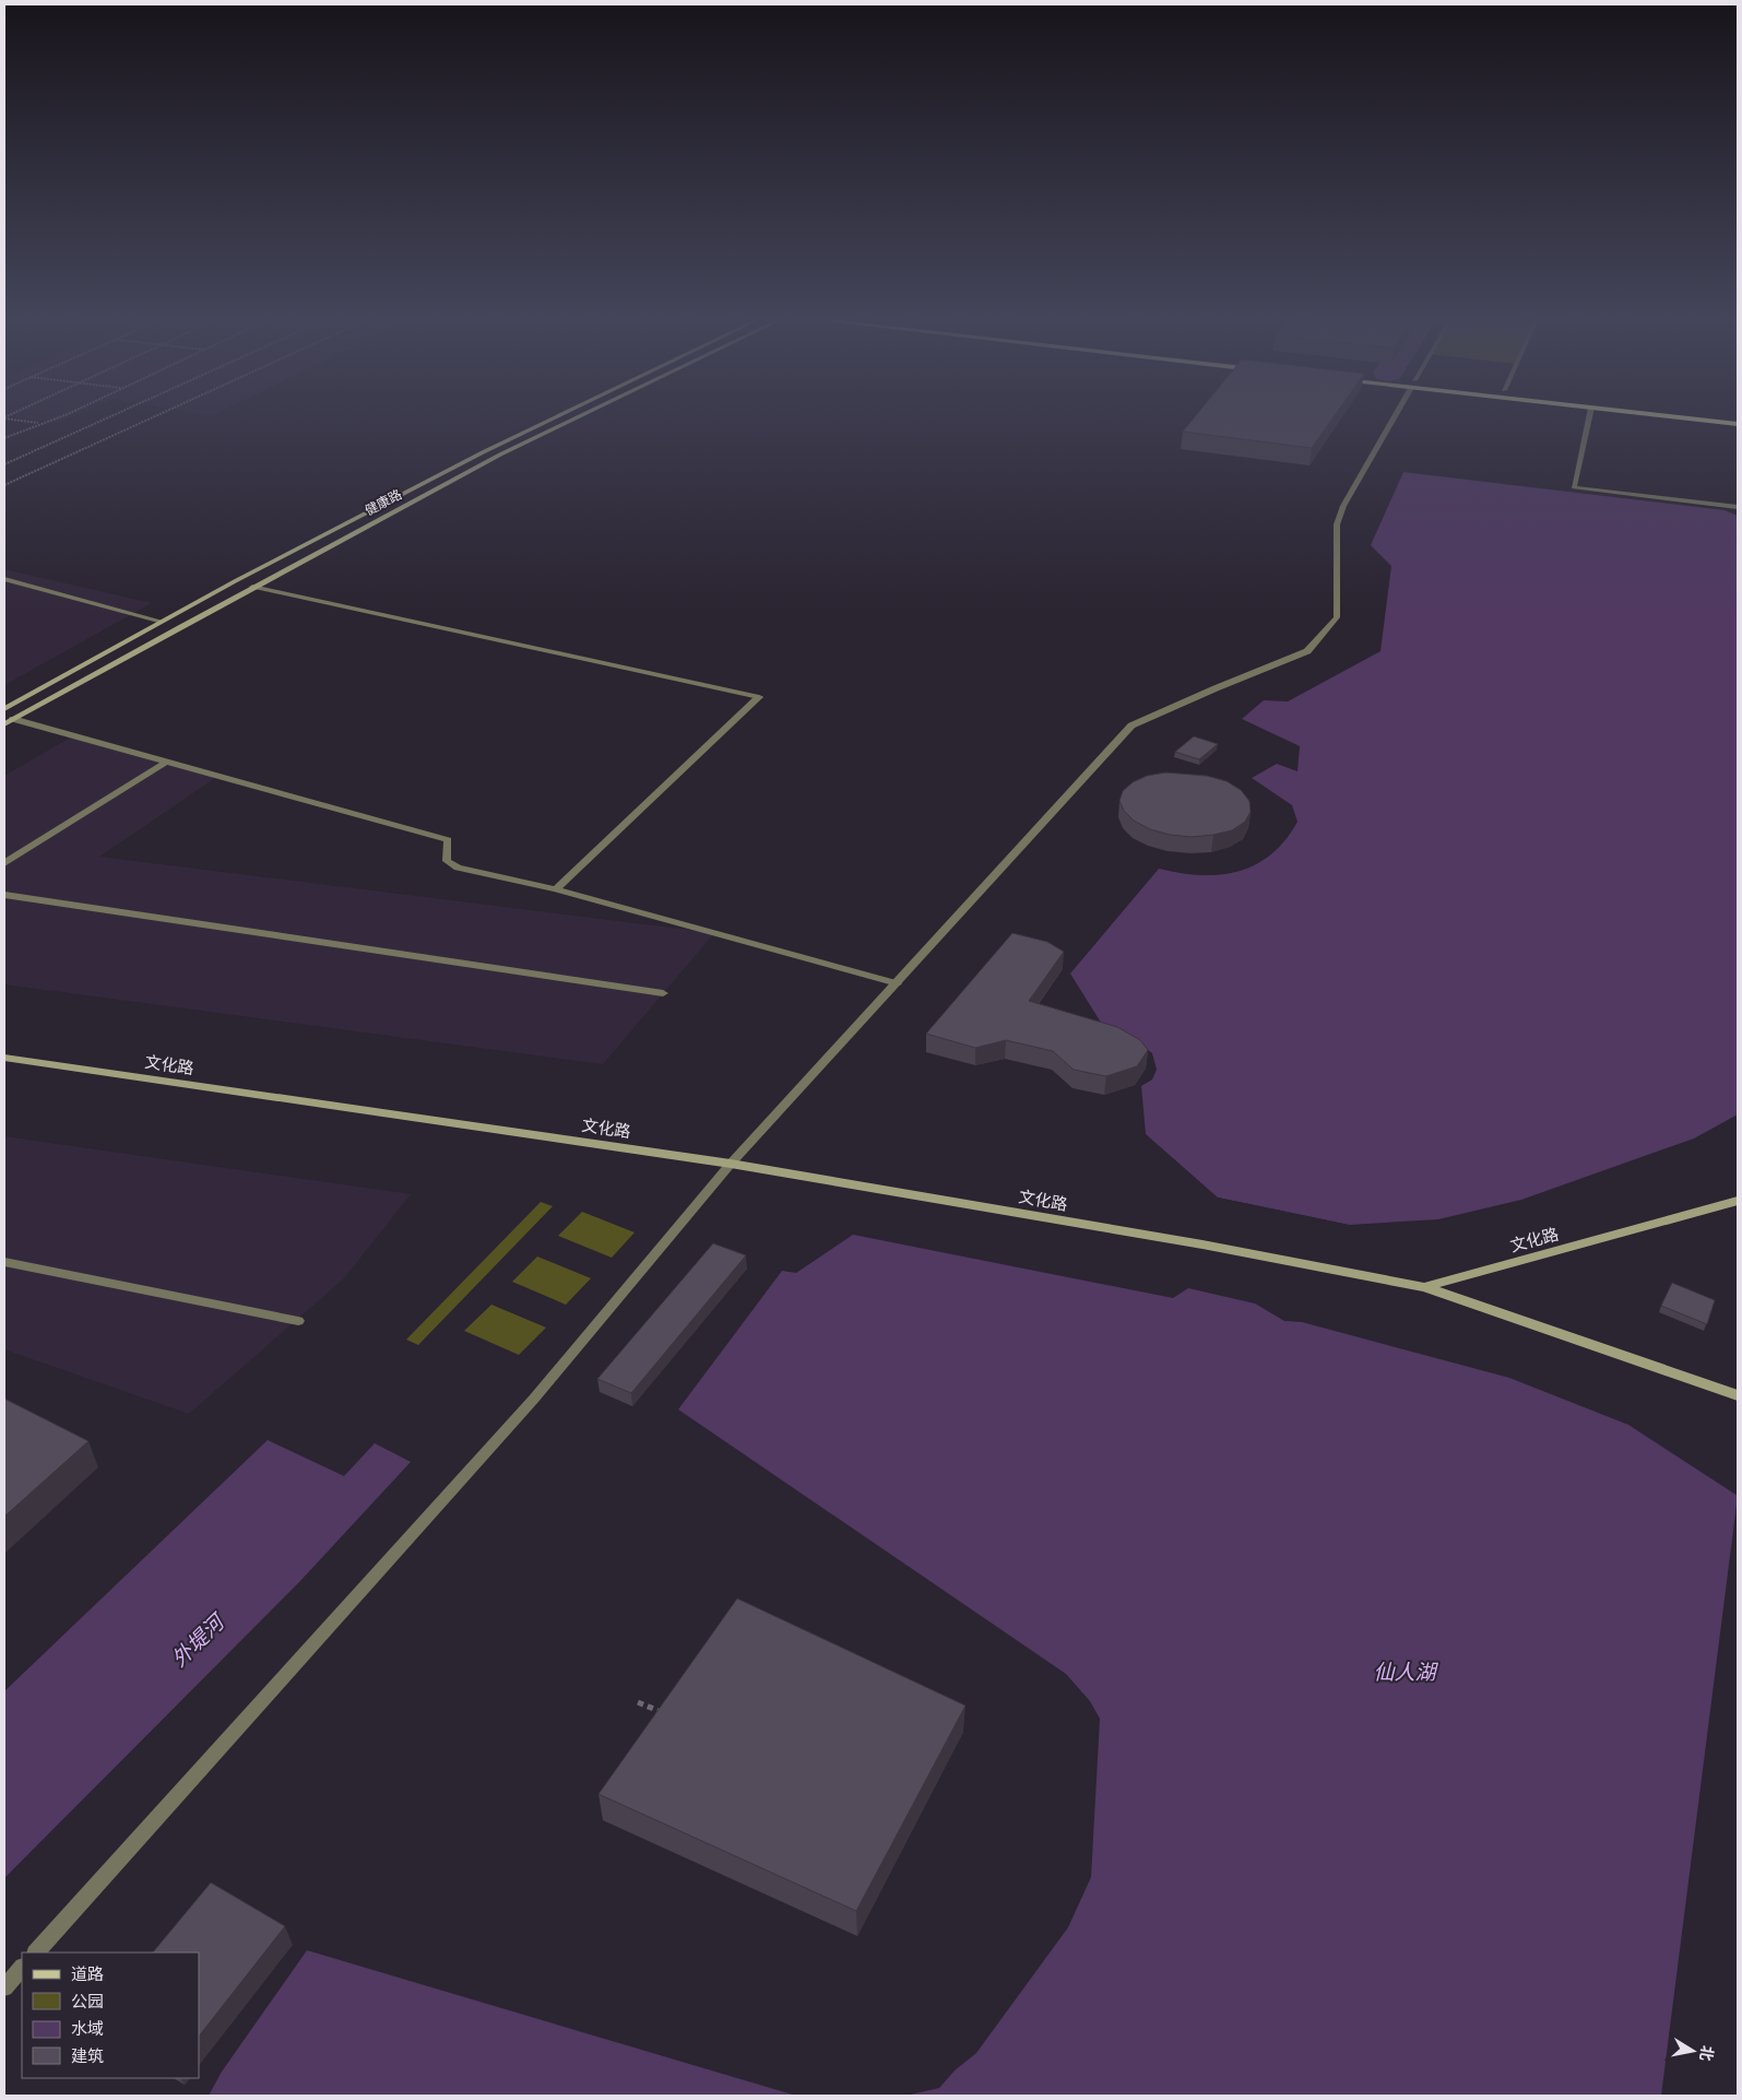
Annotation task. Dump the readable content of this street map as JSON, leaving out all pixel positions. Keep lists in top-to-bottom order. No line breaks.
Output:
{"streets":{"main road":["健康路","文化路"]},"water":["外堤河","仙人湖"],"legend":["道路","公园","水域","建筑"],"north":"right"}
